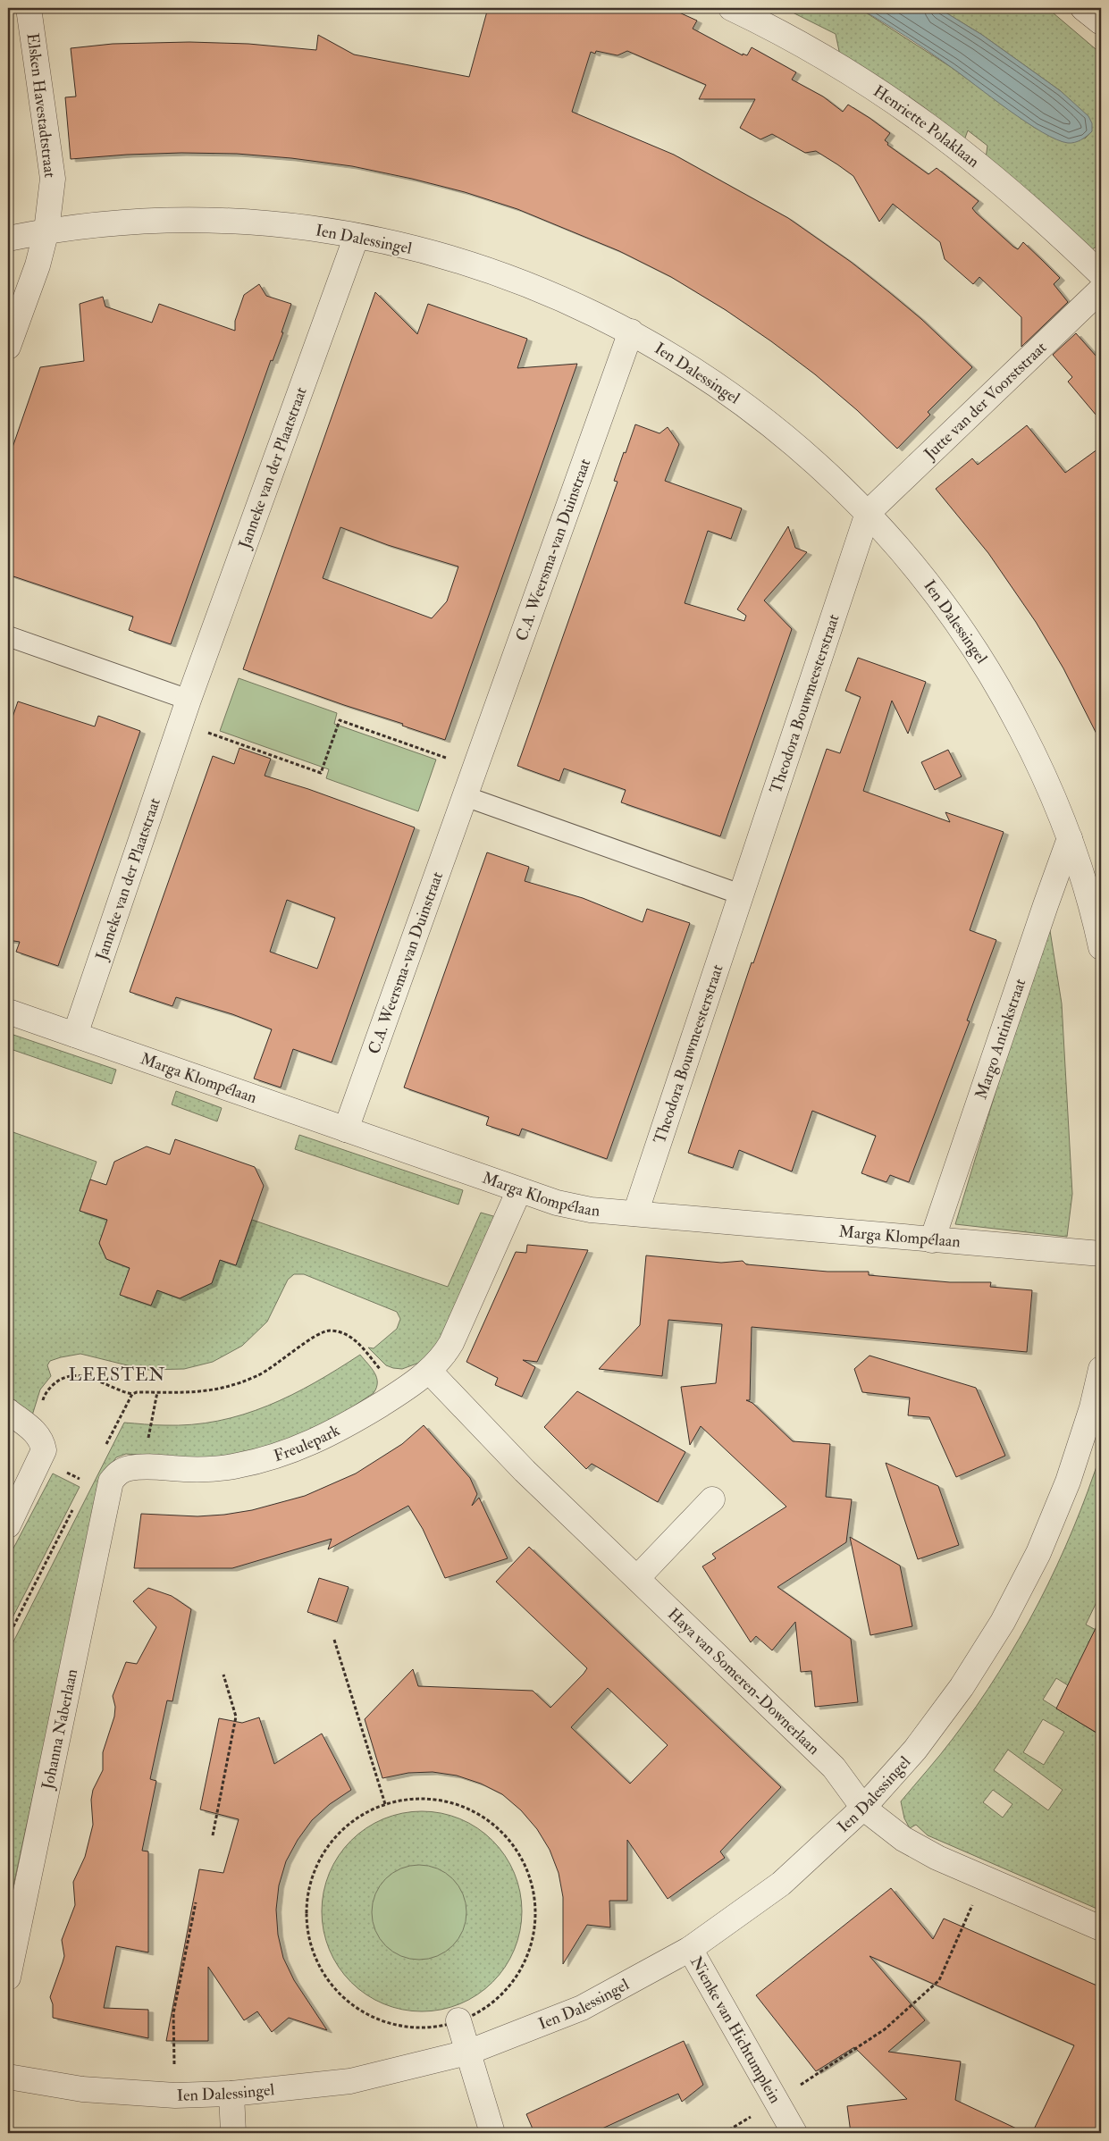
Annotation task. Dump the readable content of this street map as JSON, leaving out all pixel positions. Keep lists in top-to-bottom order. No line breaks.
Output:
{"streets":{"street":["Elsken Havestadtstraat","Henriette Polaklaan","Ien Dalessingel","Jutte van der Voorststraat","Janneke van der Plaatstraat","C.A. Weersma-van Duinstraat","Theodora Bouwmeesterstraat","Margo Antinkstraat","Marga Klompélaan","Freulepark","Haya van Someren-Downerlaan","Johanna Naberlaan","Nienke van Hichtumplein"]},"crossings":[["Elsken Havestadtstraat","Ien Dalessingel"],["Ien Dalessingel","Jutte van der Voorststraat"],["Ien Dalessingel","Janneke van der Plaatstraat"],["Ien Dalessingel","C.A. Weersma-van Duinstraat"],["Ien Dalessingel","Theodora Bouwmeesterstraat"],["Ien Dalessingel","Margo Antinkstraat"],["Ien Dalessingel","Haya van Someren-Downerlaan"],["Ien Dalessingel","Nienke van Hichtumplein"],["Jutte van der Voorststraat","Theodora Bouwmeesterstraat"],["Janneke van der Plaatstraat","Marga Klompélaan"],["C.A. Weersma-van Duinstraat","Marga Klompélaan"],["Theodora Bouwmeesterstraat","Marga Klompélaan"],["Margo Antinkstraat","Marga Klompélaan"],["Marga Klompélaan","Freulepark"],["Freulepark","Haya van Someren-Downerlaan"],["Freulepark","Johanna Naberlaan"]],"districts":["LEESTEN"]}
